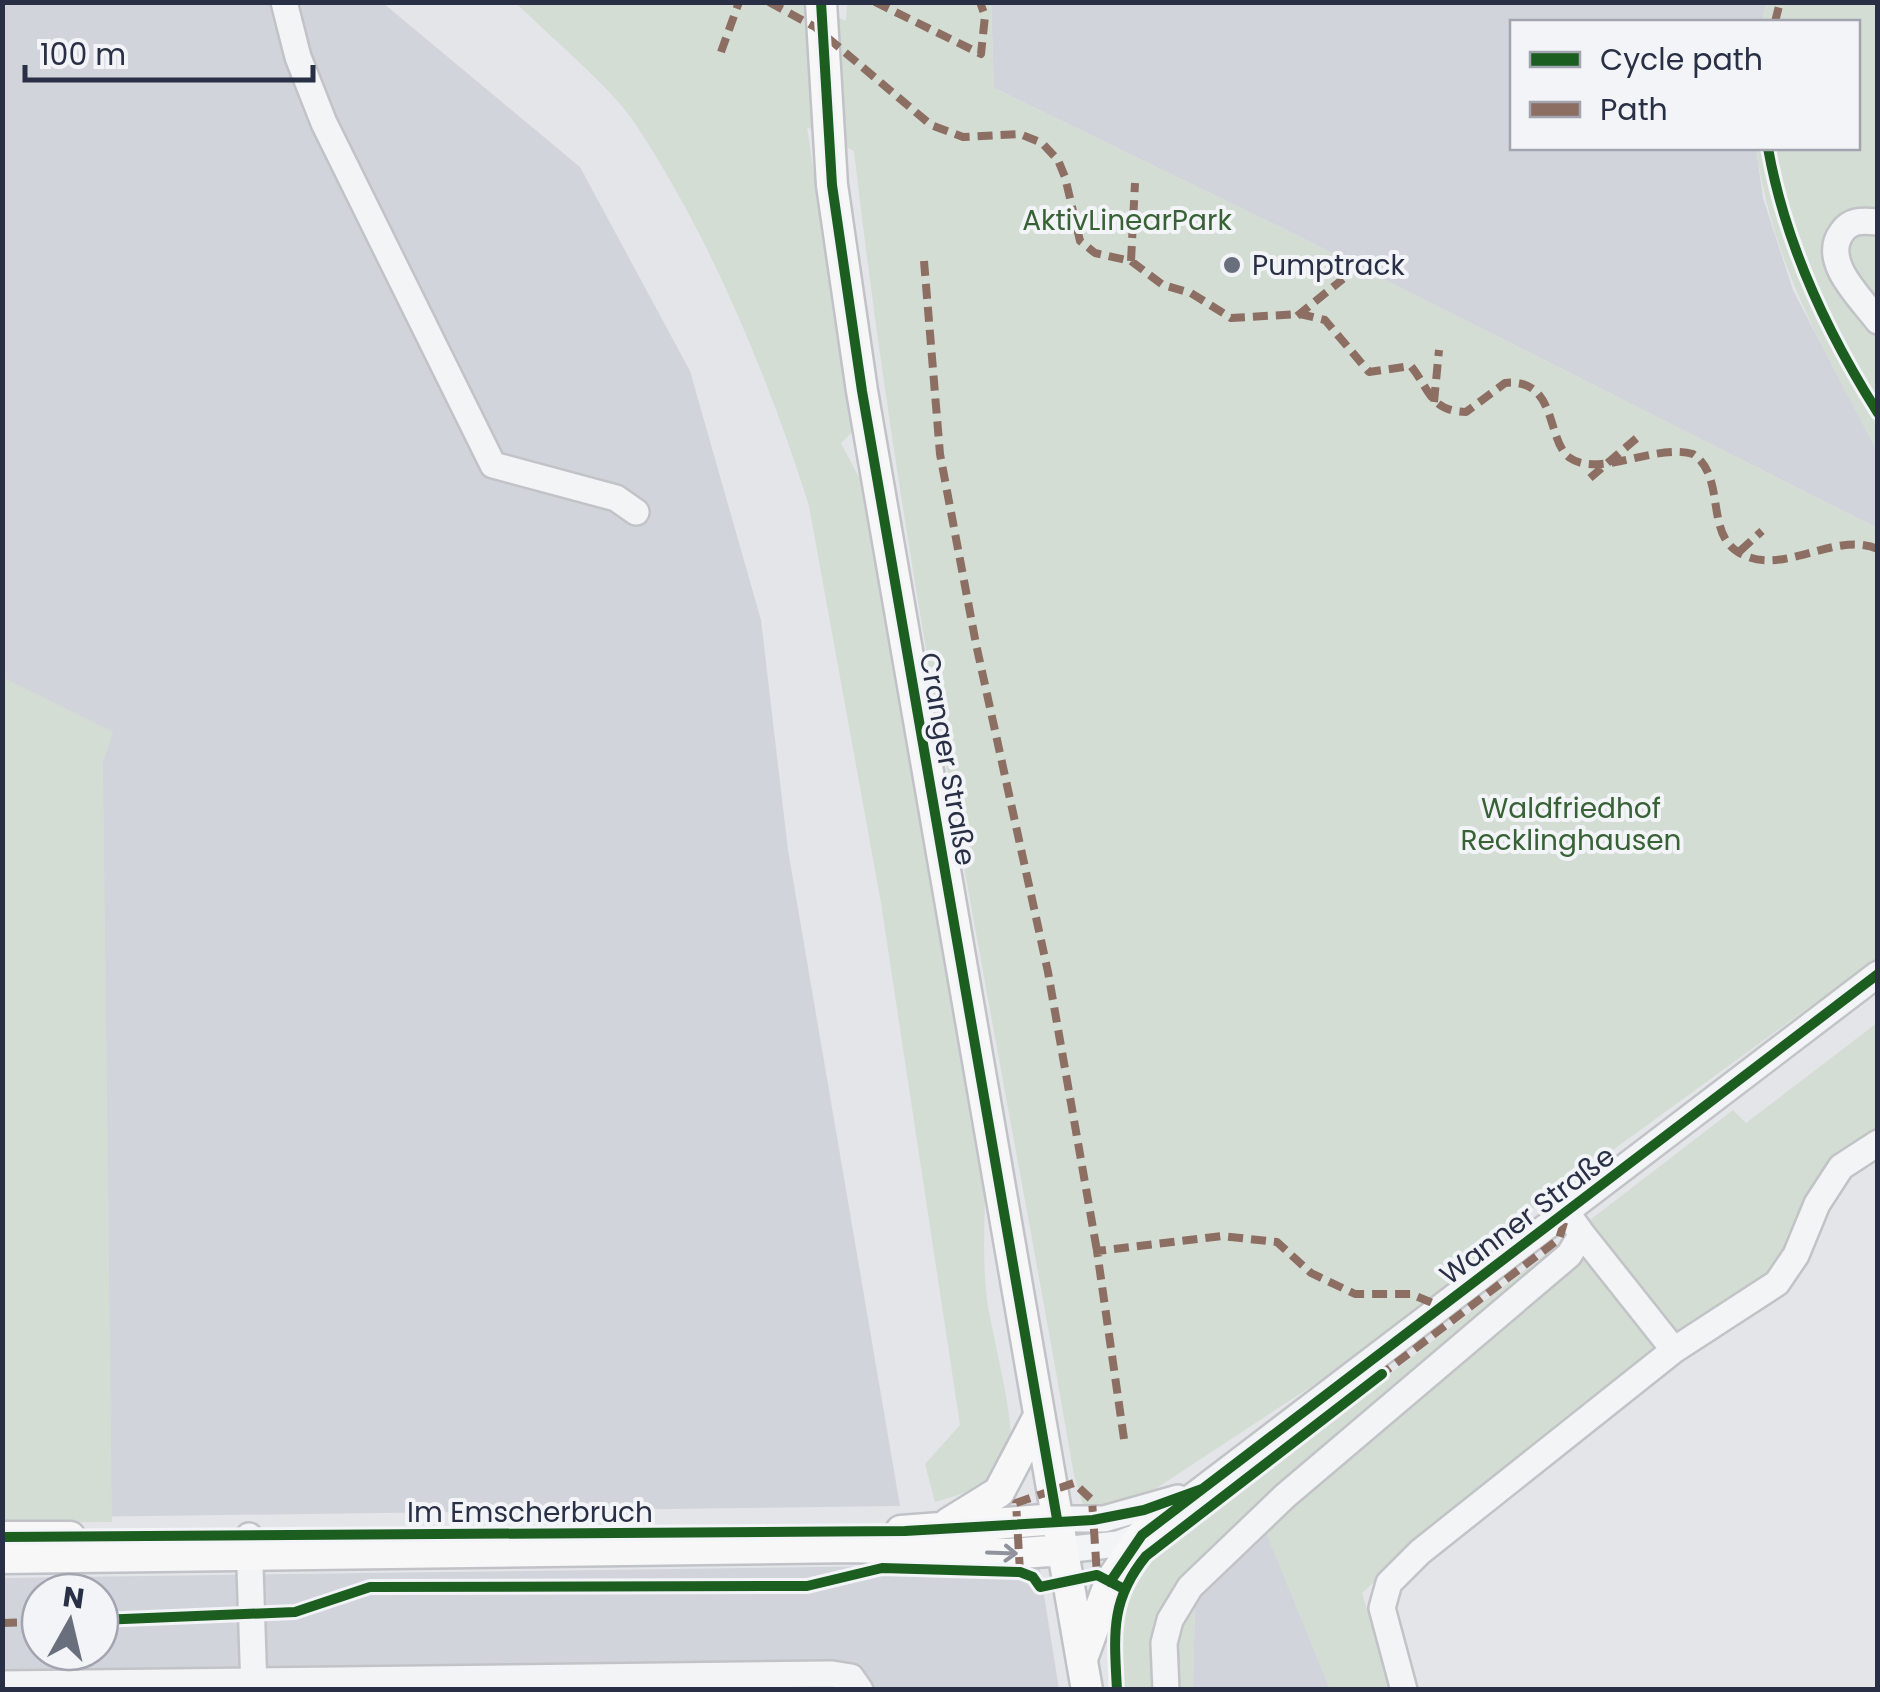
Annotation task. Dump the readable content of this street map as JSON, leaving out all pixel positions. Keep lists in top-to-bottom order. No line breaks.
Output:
{"streets":{"main road":["Cranger Straße","Im Emscherbruch"],"street":["Wanner Straße"]},"crossings":[["Cranger Straße","Wanner Straße"],["Cranger Straße","Im Emscherbruch"],["Wanner Straße","Im Emscherbruch"]],"parks":["AktivLinearPark","Waldfriedhof Recklinghausen"],"places":["Pumptrack"],"legend":["Cycle path","Path"],"scale_bar":"100 m","north":"top"}
